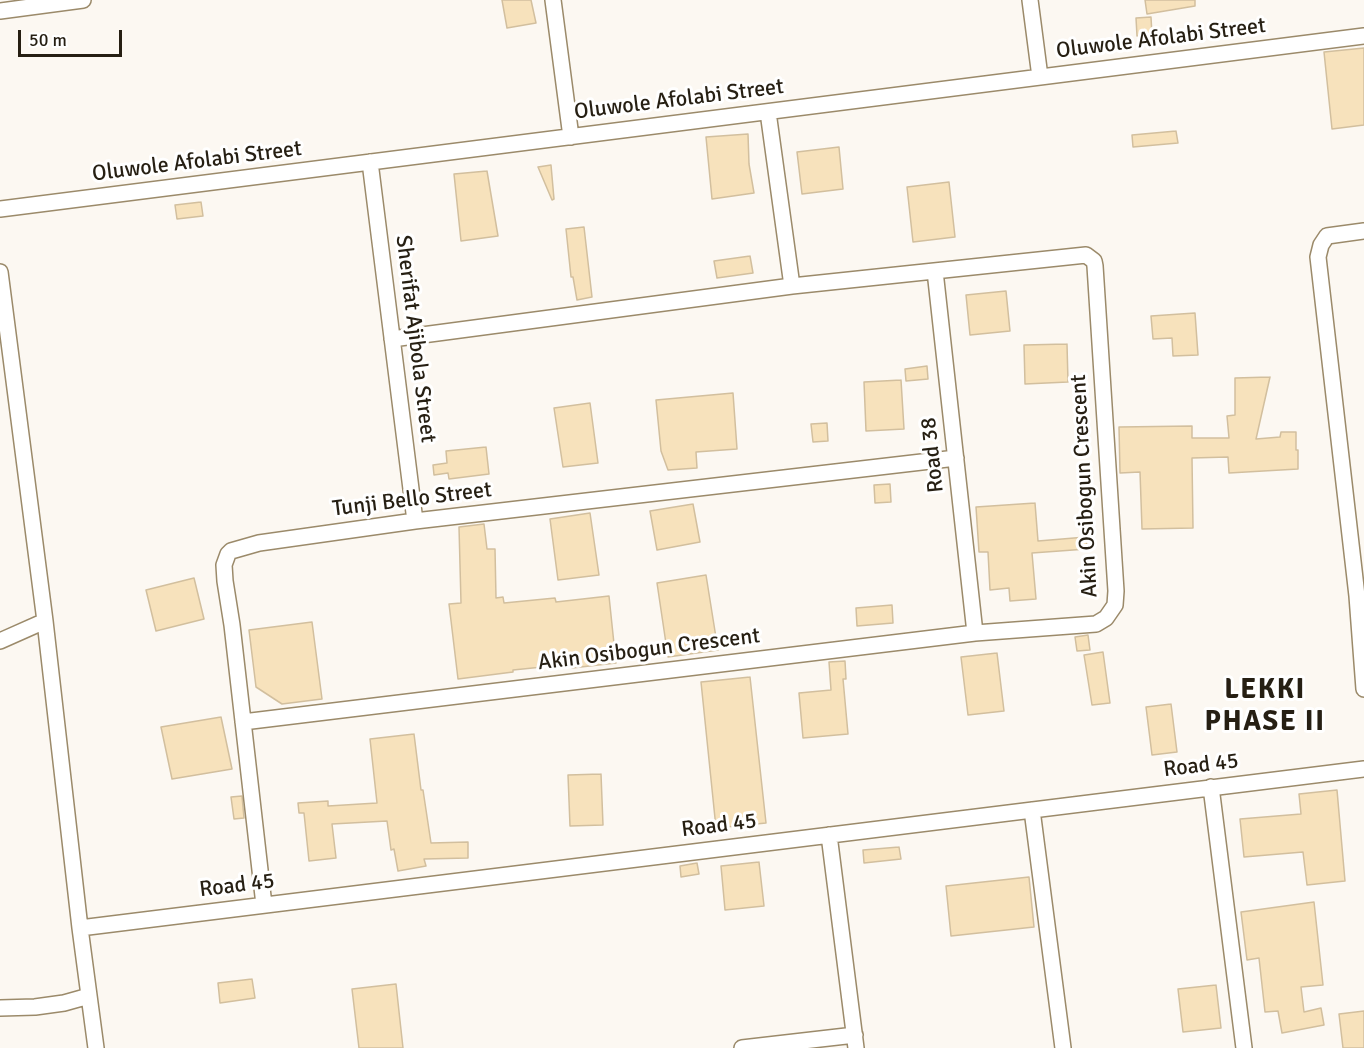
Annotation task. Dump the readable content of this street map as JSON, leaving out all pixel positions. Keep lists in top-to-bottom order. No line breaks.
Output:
{"streets":{"street":["Oluwole Afolabi Street","Sherifat Ajibola Street","Road 38","Akin Osibogun Crescent","Tunji Bello Street","Road 45"]},"crossings":[["Oluwole Afolabi Street","Sherifat Ajibola Street"],["Sherifat Ajibola Street","Akin Osibogun Crescent"],["Sherifat Ajibola Street","Tunji Bello Street"],["Road 38","Akin Osibogun Crescent"],["Road 38","Tunji Bello Street"],["Akin Osibogun Crescent","Tunji Bello Street"],["Tunji Bello Street","Road 45"]],"districts":["LEKKI PHASE II"],"scale_bar":"50 m"}
